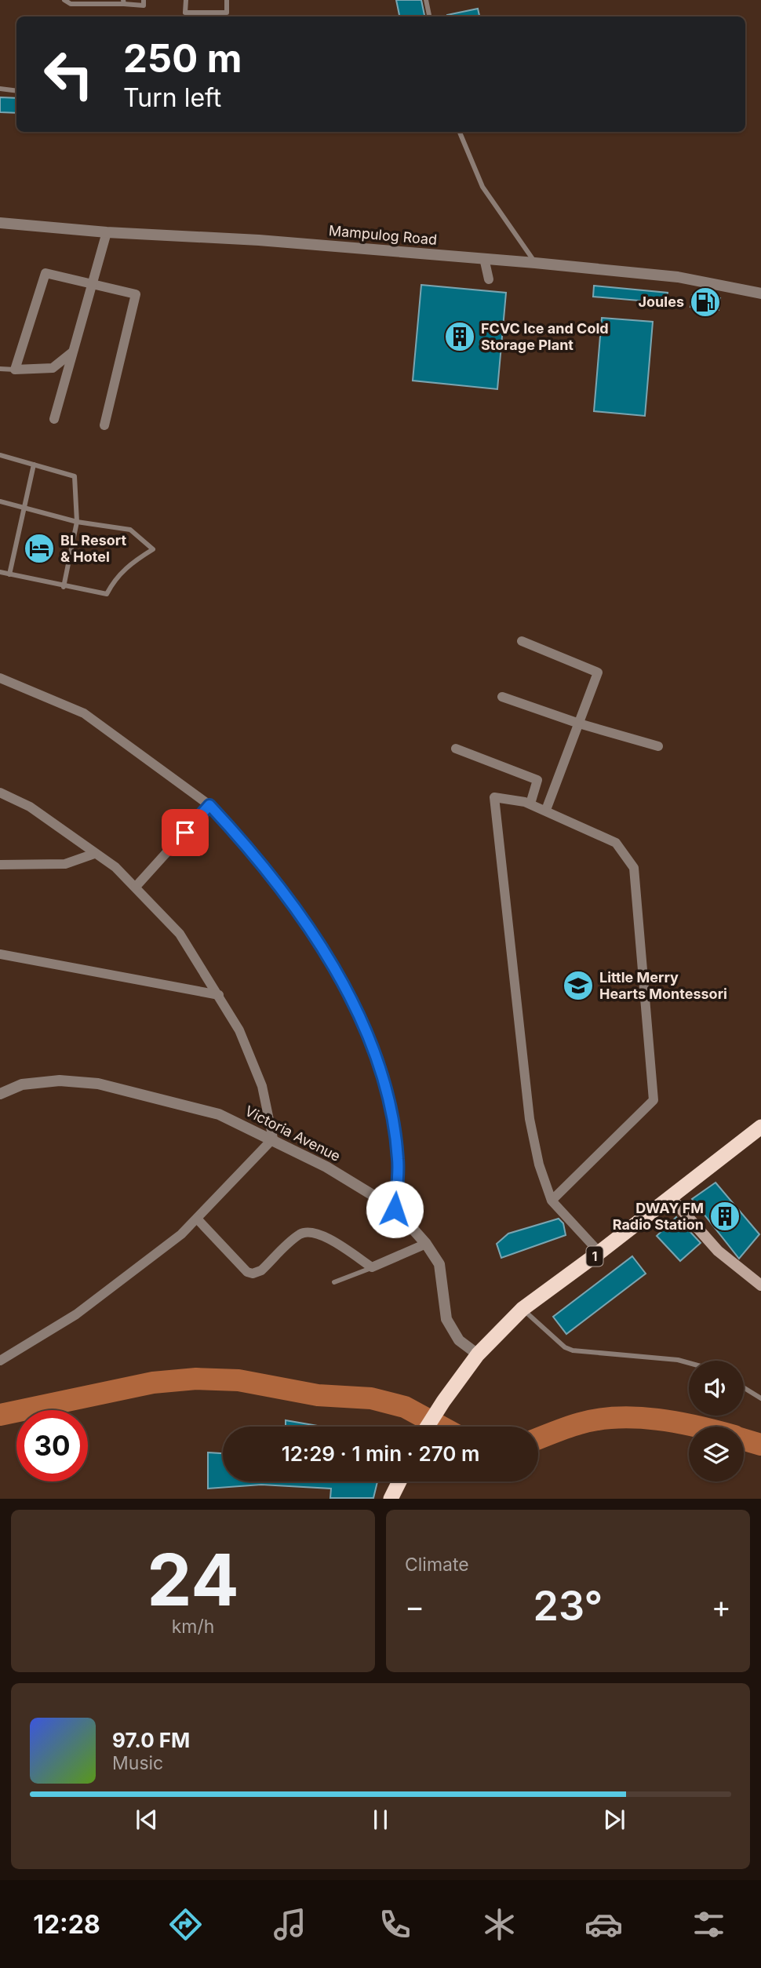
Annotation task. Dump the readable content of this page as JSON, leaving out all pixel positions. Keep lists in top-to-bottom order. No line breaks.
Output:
{"streets":{"highway":["1"],"street":["Mampulog Road","Victoria Avenue"]},"crossings":[["Victoria Avenue","1"]],"places":{"fuel station":["Joules"],"building":["FCVC Ice and Cold Storage Plant","DWAY FM Radio Station"],"hotel":["BL Resort & Hotel"],"school or university":["Little Merry Hearts Montessori"]},"page":{"turn":["250 m","Turn left"],"limit":"30","trip":"12:29 · 1 min · 270 m","tile":[["24","km/h"],"Climate"],"heat":["−","23°","+"],"song":["97.0 FM","Music"],"tabs":"12:28"}}
